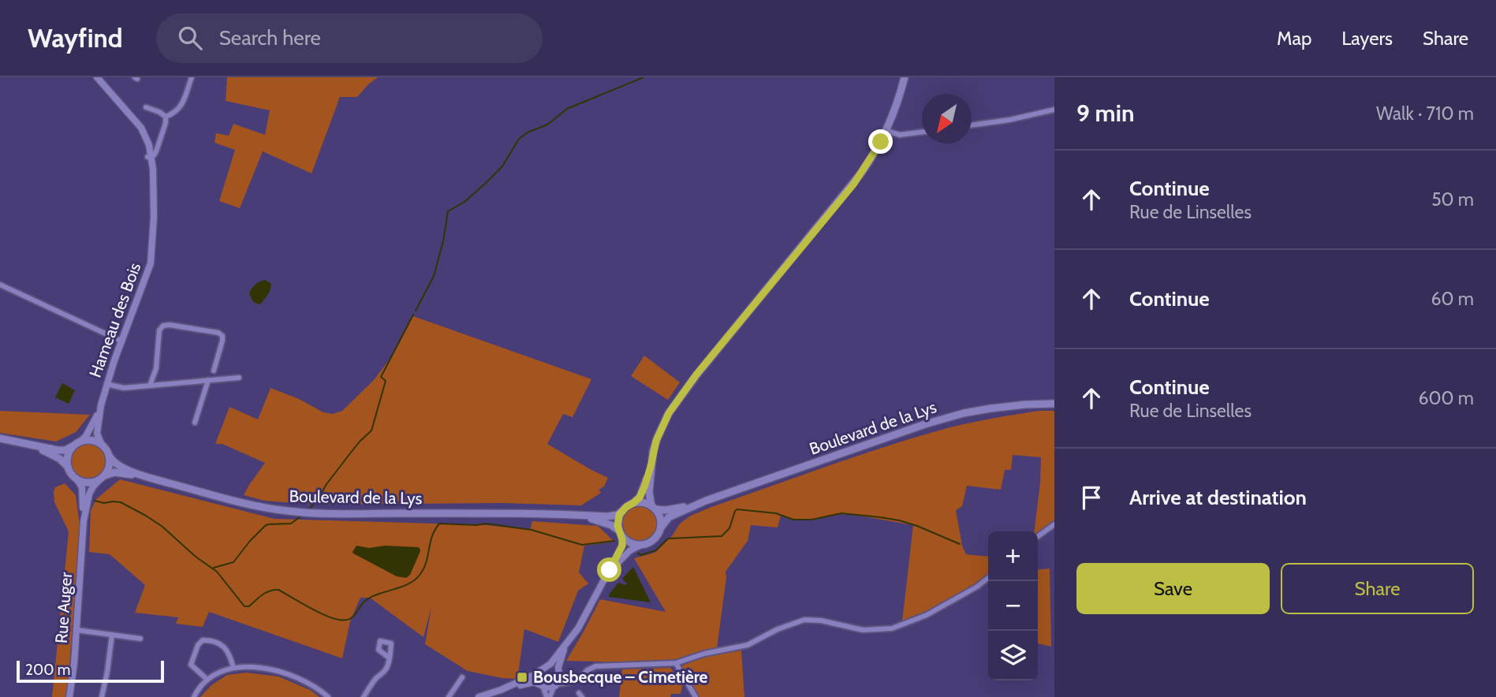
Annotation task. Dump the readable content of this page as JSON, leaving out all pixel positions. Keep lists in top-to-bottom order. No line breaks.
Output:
{"streets":{"main road":["Boulevard de la Lys"],"street":["Hameau des Bois","Rue Auger"]},"crossings":[["Hameau des Bois","Boulevard de la Lys"],["Hameau des Bois","Rue Auger"],["Boulevard de la Lys","Rue Auger"]],"places":{"transit":["Bousbecque – Cimetière"]},"scale_bar":"200 m","north":"bottom left","page":{"header":"Wayfind","search":"Search here","nav":["Map","Layers","Share"],"heading":["9 min","Walk · 710 m"],"list":[["Continue","Rue de Linselles","50 m"],["Continue","60 m"],["Continue","Rue de Linselles","600 m"],"Arrive at destination"],"map_buttons":["+","−"],"buttons":["Save","Share"],"scale":"200 m"}}
